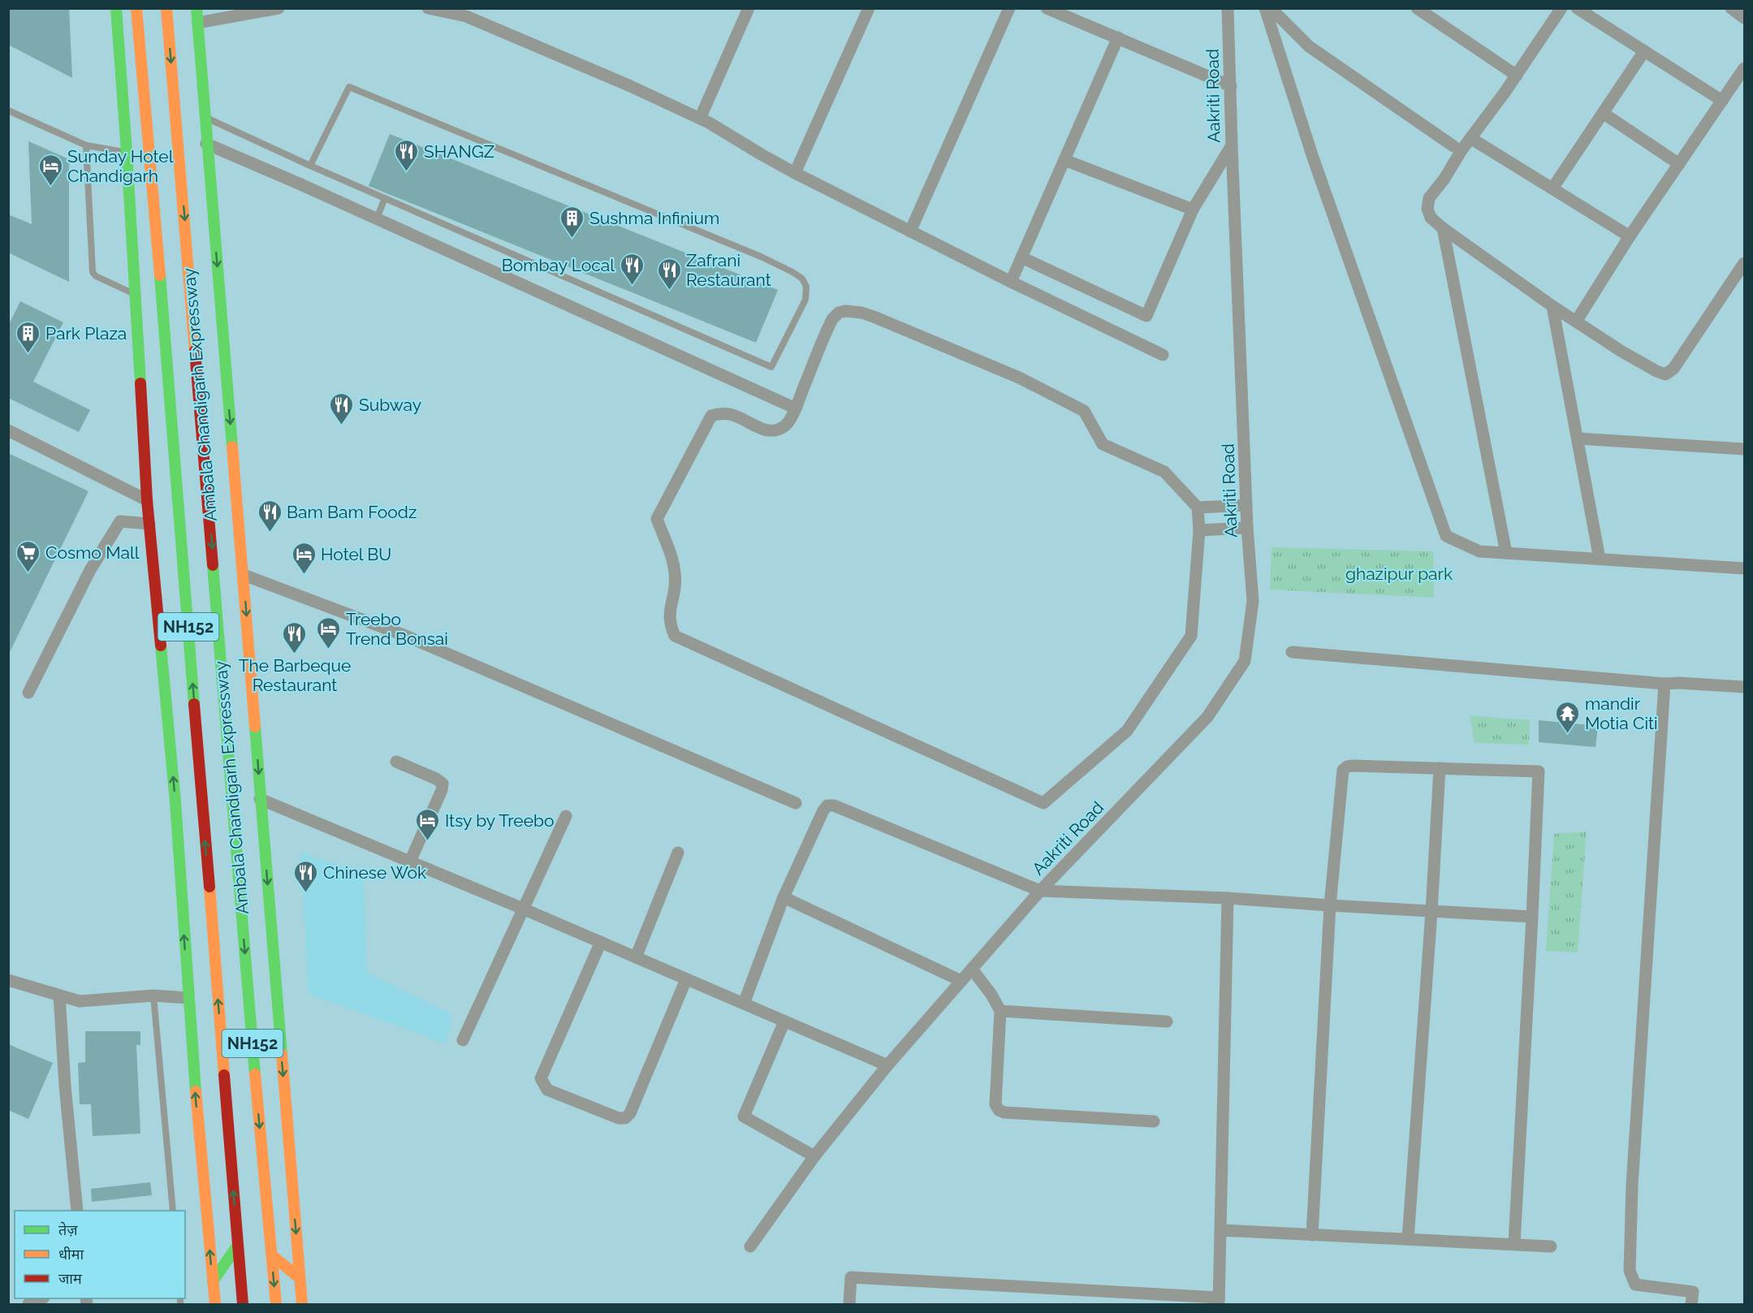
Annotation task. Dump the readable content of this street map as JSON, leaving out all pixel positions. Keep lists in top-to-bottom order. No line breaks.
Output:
{"streets":{"main road":["Ambala Chandigarh Expressway","NH152"],"street":["Aakriti Road"]},"parks":["ghazipur park"],"places":{"restaurant":["SHANGZ","Bombay Local","Zafrani Restaurant","Subway","Bam Bam Foodz","The Barbeque Restaurant","Chinese Wok"],"hotel":["Sunday Hotel Chandigarh","Hotel BU","Treebo Trend Bonsai","Itsy by Treebo"],"building":["Sushma Infinium","Park Plaza"],"supermarket":["Cosmo Mall"],"temple":["mandir Motia Citi"]},"legend":["तेज़","धीमा","जाम"]}
